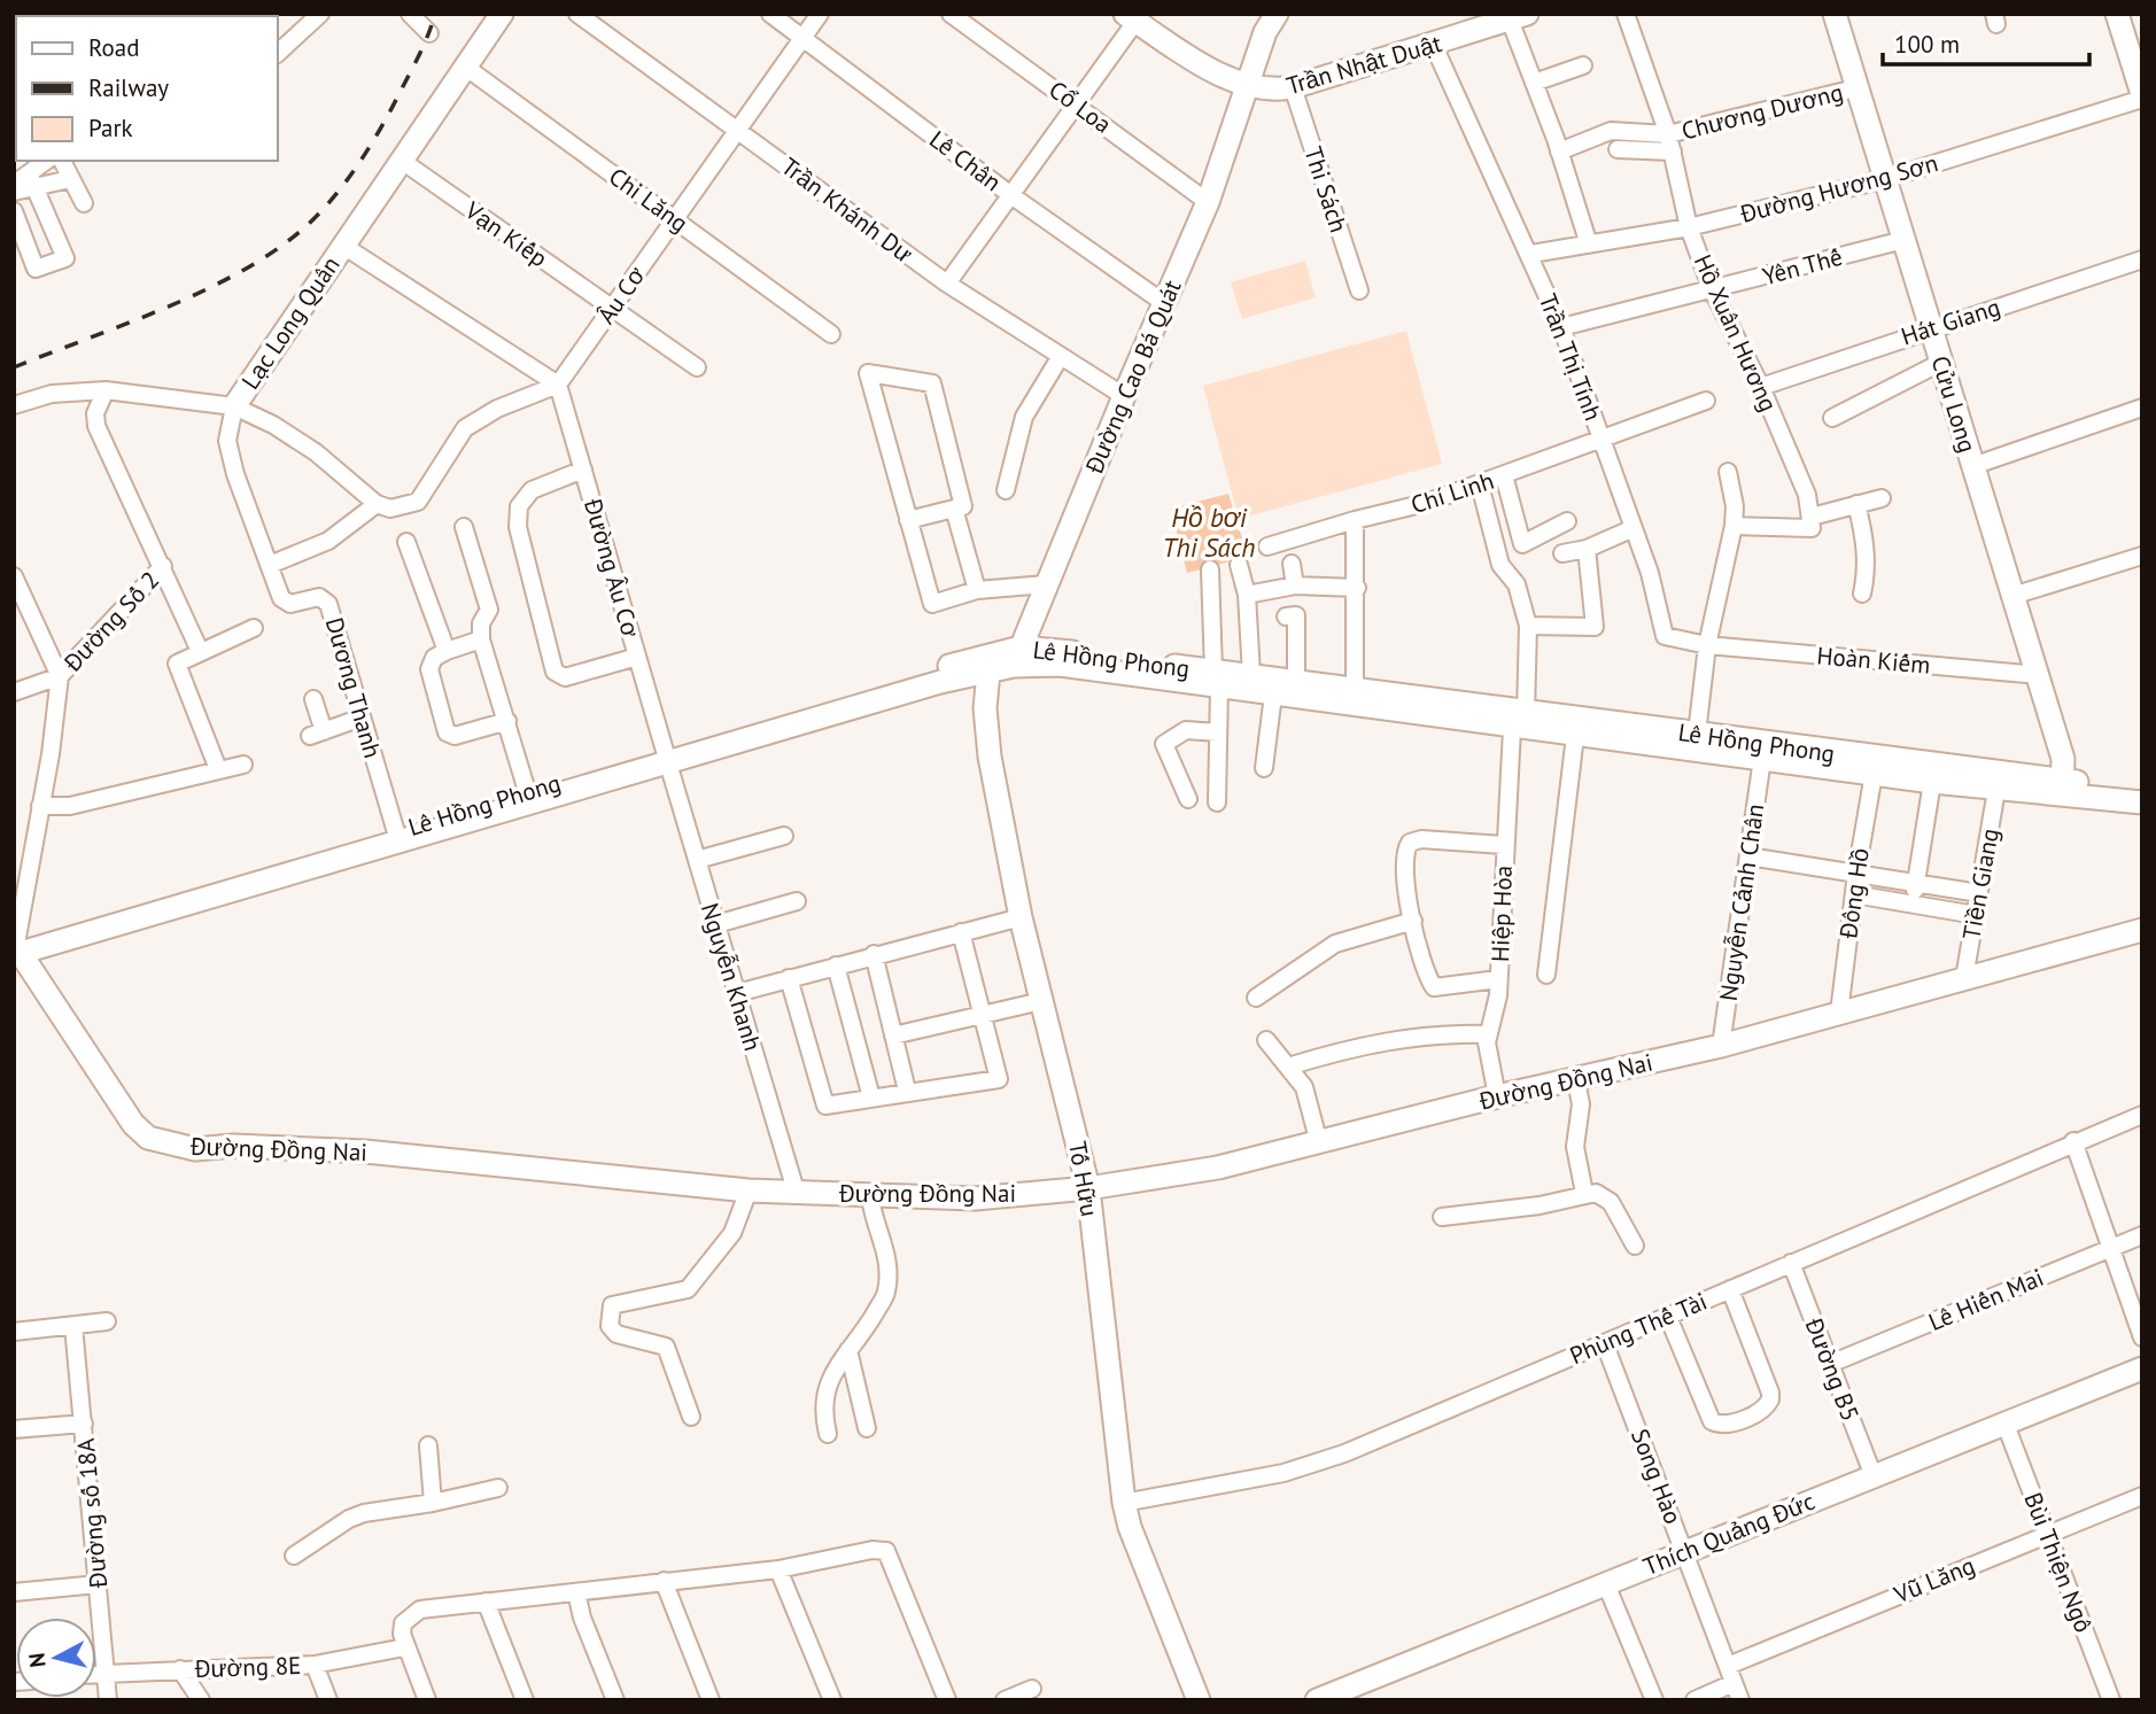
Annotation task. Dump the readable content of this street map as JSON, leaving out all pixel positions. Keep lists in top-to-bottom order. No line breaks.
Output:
{"streets":{"street":["Trần Nhật Duật","Cổ Loa","Chương Dương","Lê Chân","Đường Hương Sơn","Thi Sách","Chi Lăng","Trần Khánh Dư","Vạn Kiếp","Yên Thế","Âu Cơ","Hát Giang","Lạc Long Quân","Hồ Xuân Hương","Trần Thị Tính","Đường Cao Bá Quát","Cửu Long","Chí Linh","Đường Âu Cơ","Đường Số 2","Lê Hồng Phong","Hoàn Kiếm","Dương Thanh","Tiền Giang","Đông Hồ","Nguyễn Cảnh Chân","Hiệp Hòa","Nguyễn Khanh","Đường Đồng Nai","Tố Hữu","Lê Hiến Mai","Phùng Thế Tài","Đường B5","Song Hào","Đường số 18A","Thích Quảng Đức","Bùi Thiện Ngô","Vũ Lăng","Đường 8E"]},"crossings":[["Trần Nhật Duật","Thi Sách"],["Trần Nhật Duật","Trần Thị Tính"],["Trần Nhật Duật","Đường Cao Bá Quát"],["Cổ Loa","Đường Cao Bá Quát"],["Chương Dương","Hồ Xuân Hương"],["Chương Dương","Cửu Long"],["Lê Chân","Âu Cơ"],["Lê Chân","Đường Cao Bá Quát"],["Đường Hương Sơn","Hồ Xuân Hương"],["Đường Hương Sơn","Trần Thị Tính"],["Đường Hương Sơn","Cửu Long"],["Chi Lăng","Âu Cơ"],["Chi Lăng","Lạc Long Quân"],["Trần Khánh Dư","Âu Cơ"],["Trần Khánh Dư","Đường Cao Bá Quát"],["Vạn Kiếp","Âu Cơ"],["Vạn Kiếp","Lạc Long Quân"],["Yên Thế","Hồ Xuân Hương"],["Yên Thế","Trần Thị Tính"],["Yên Thế","Cửu Long"],["Âu Cơ","Đường Âu Cơ"],["Hát Giang","Hồ Xuân Hương"],["Hát Giang","Cửu Long"],["Lạc Long Quân","Dương Thanh"],["Trần Thị Tính","Chí Linh"],["Trần Thị Tính","Hoàn Kiếm"],["Đường Cao Bá Quát","Lê Hồng Phong"],["Cửu Long","Lê Hồng Phong"],["Cửu Long","Hoàn Kiếm"],["Chí Linh","Hiệp Hòa"],["Đường Âu Cơ","Lê Hồng Phong"],["Đường Âu Cơ","Nguyễn Khanh"],["Lê Hồng Phong","Dương Thanh"],["Lê Hồng Phong","Tiền Giang"],["Lê Hồng Phong","Đông Hồ"],["Lê Hồng Phong","Nguyễn Cảnh Chân"],["Lê Hồng Phong","Hiệp Hòa"],["Lê Hồng Phong","Nguyễn Khanh"],["Lê Hồng Phong","Đường Đồng Nai"],["Lê Hồng Phong","Tố Hữu"],["Tiền Giang","Đường Đồng Nai"],["Đông Hồ","Đường Đồng Nai"],["Nguyễn Cảnh Chân","Đường Đồng Nai"],["Hiệp Hòa","Đường Đồng Nai"],["Nguyễn Khanh","Đường Đồng Nai"],["Đường Đồng Nai","Tố Hữu"],["Tố Hữu","Phùng Thế Tài"],["Lê Hiến Mai","Đường B5"],["Phùng Thế Tài","Đường B5"],["Phùng Thế Tài","Song Hào"],["Đường B5","Thích Quảng Đức"],["Song Hào","Thích Quảng Đức"],["Song Hào","Vũ Lăng"],["Đường số 18A","Đường 8E"],["Thích Quảng Đức","Bùi Thiện Ngô"],["Bùi Thiện Ngô","Vũ Lăng"]],"water":["Hồ bơi Thi Sách"],"legend":["Road","Railway","Park"],"scale_bar":"100 m","north":"left"}
